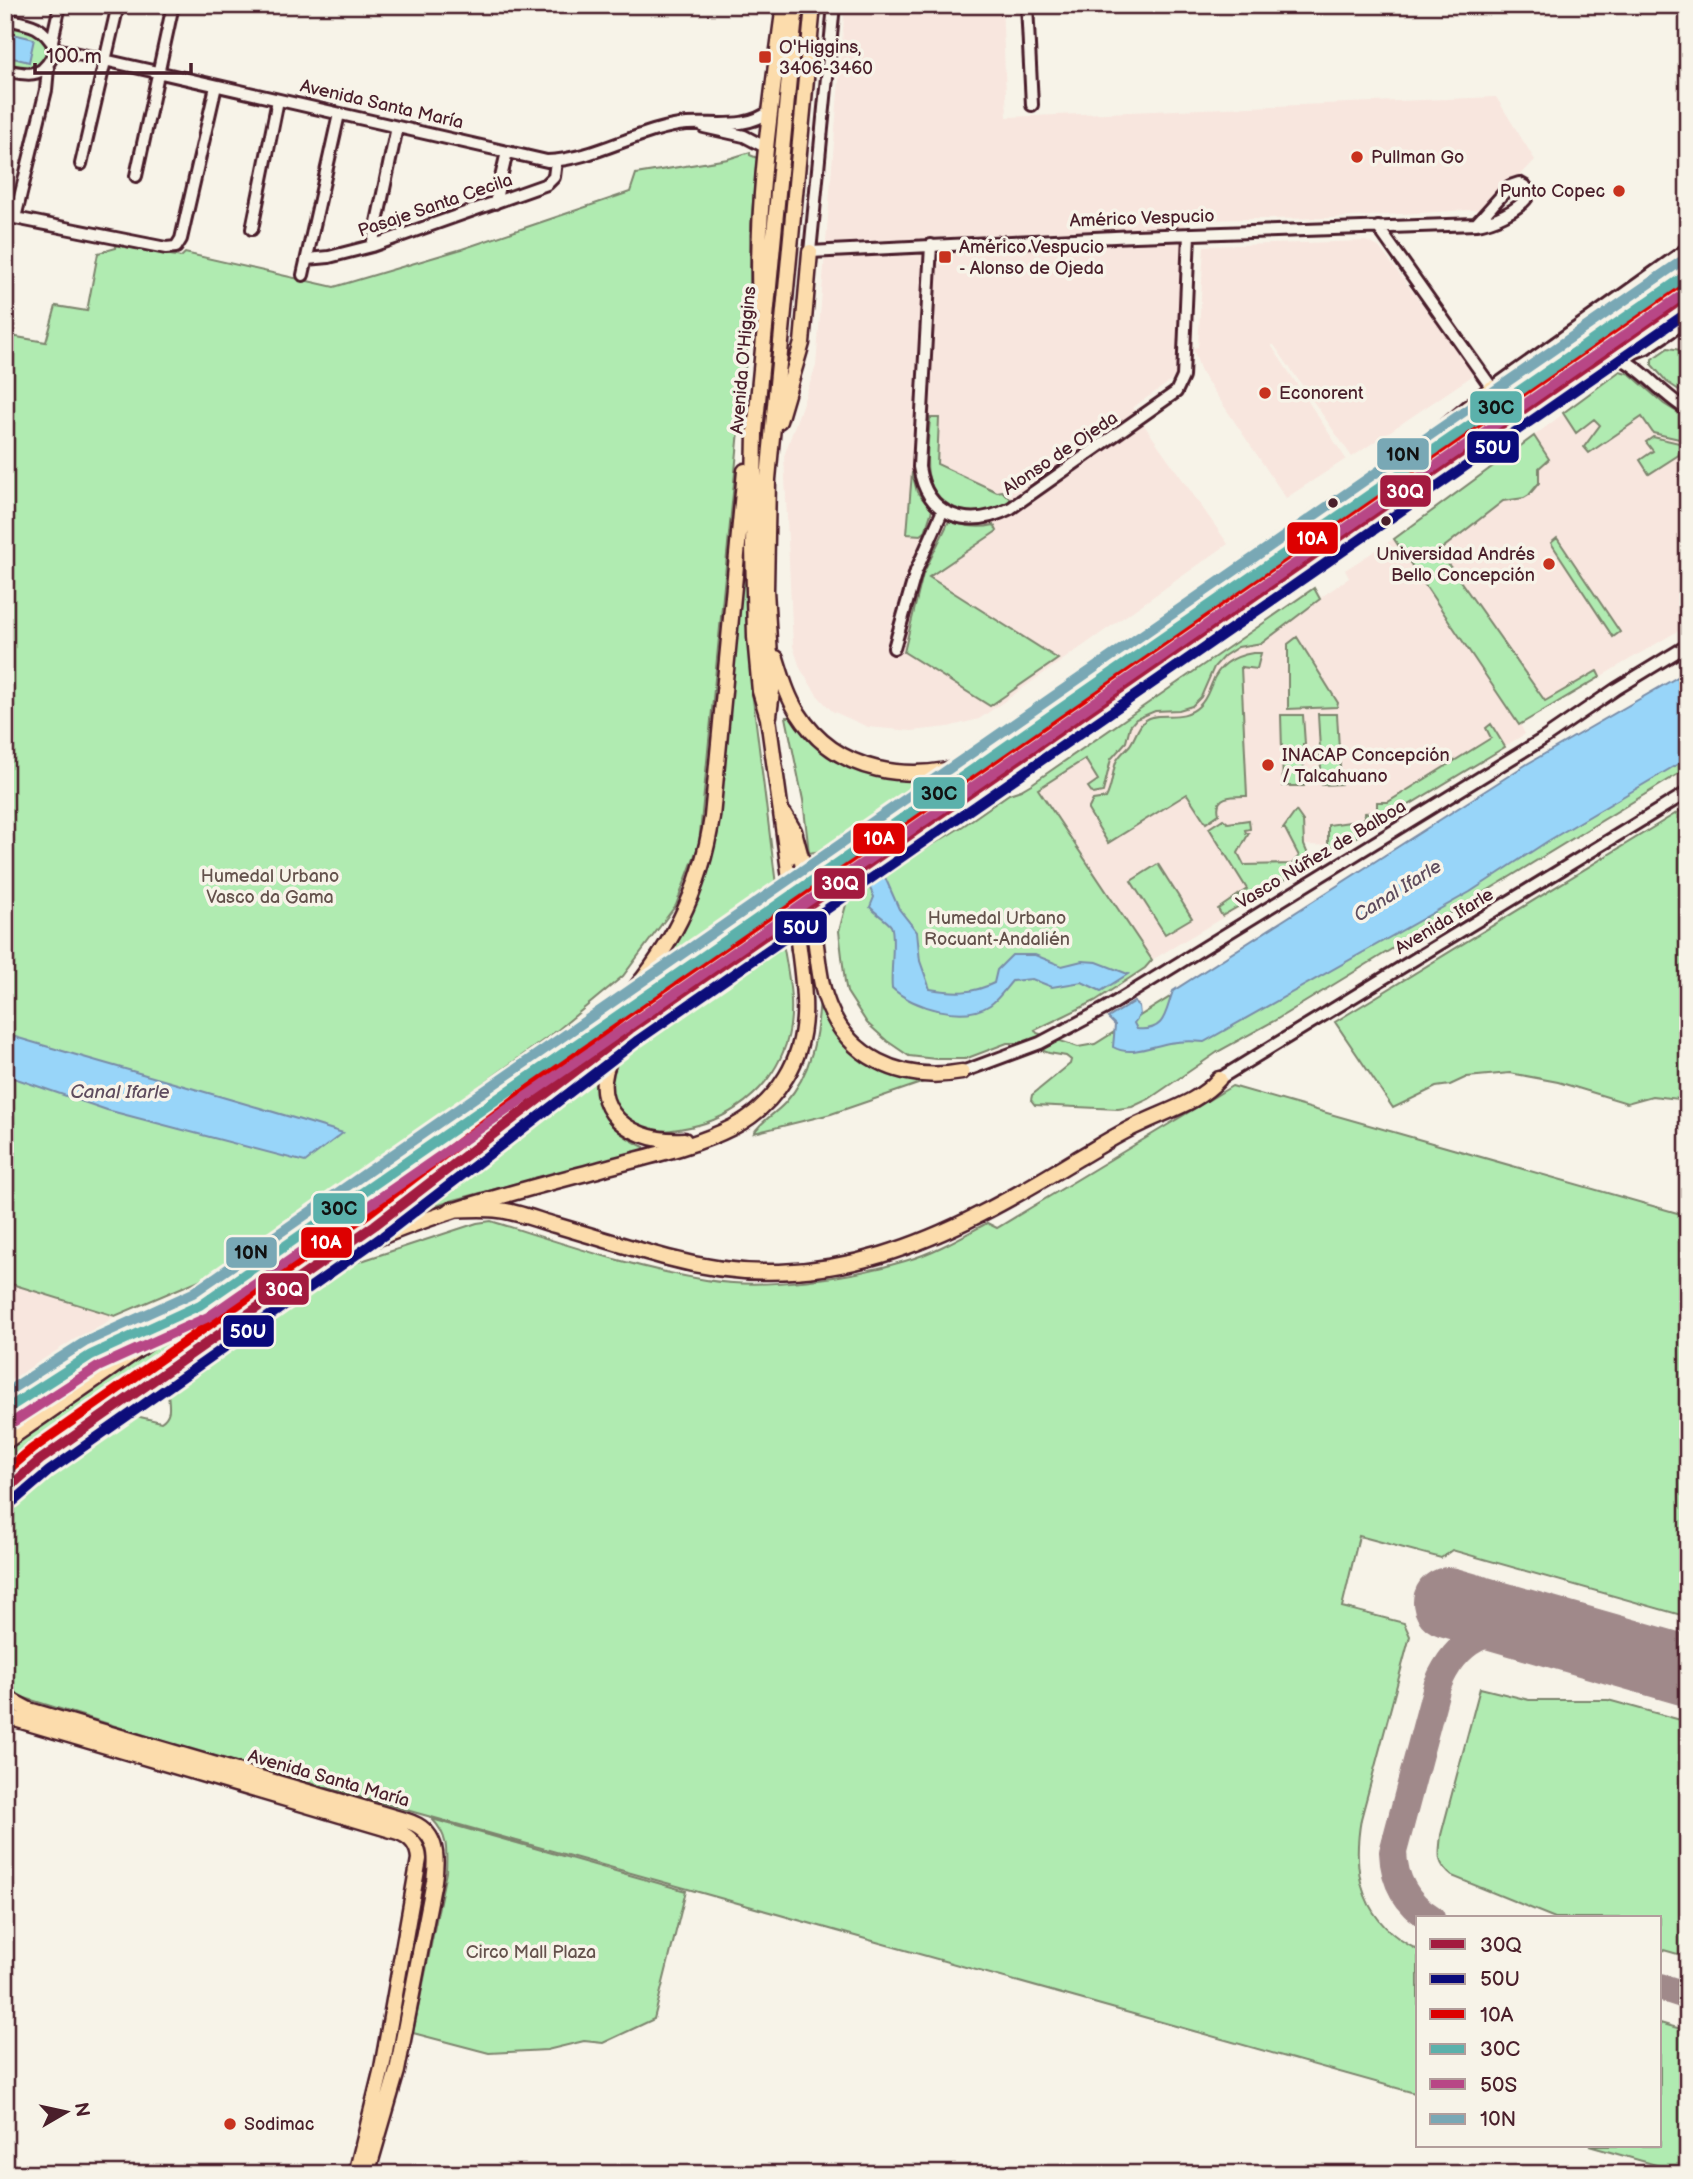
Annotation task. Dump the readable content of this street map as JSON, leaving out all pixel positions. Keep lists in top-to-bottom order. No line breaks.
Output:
{"streets":{"main road":["Avenida Santa María","Avenida O'Higgins"],"street":["Pasaje Santa Cecila","Américo Vespucio","Alonso de Ojeda","Vasco Núñez de Balboa","Avenida Ifarle"]},"crossings":[["Avenida Santa María","Pasaje Santa Cecila"],["Américo Vespucio","Alonso de Ojeda"]],"water":["Canal Ifarle"],"parks":["Humedal Urbano Vasco da Gama","Humedal Urbano Rocuant-Andalién","Circo Mall Plaza"],"places":{"transit":["O'Higgins, 3406-3460","Américo Vespucio - Alonso de Ojeda"],"other":["Pullman Go","Punto Copec","Econorent","Universidad Andrés Bello Concepción","INACAP Concepción / Talcahuano","Sodimac"]},"lines":["transit line 10N","transit line 30C","transit line 10A","transit line 50S","transit line 30Q","transit line 50U"],"legend":["30Q","50U","10A","30C","50S","10N"],"scale_bar":"100 m","north":"right"}
